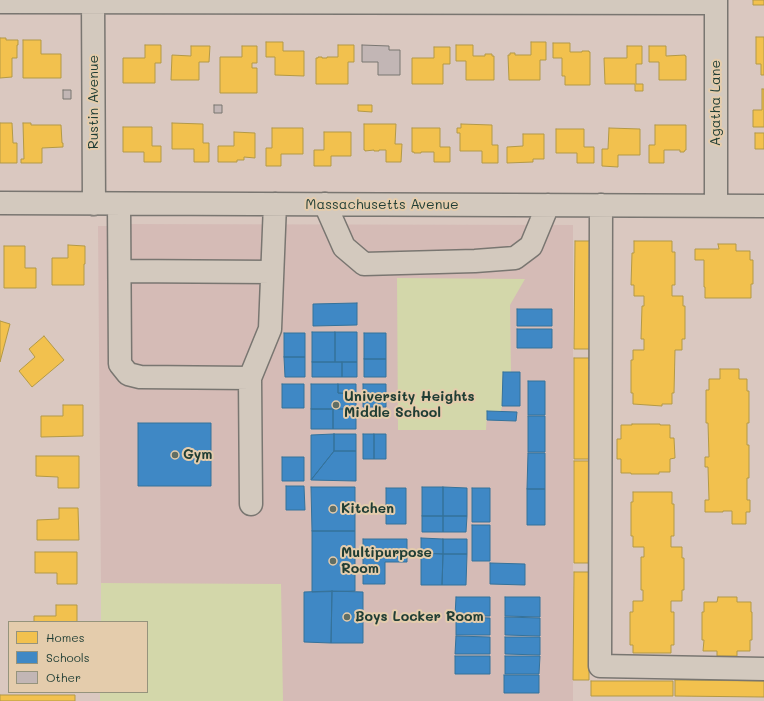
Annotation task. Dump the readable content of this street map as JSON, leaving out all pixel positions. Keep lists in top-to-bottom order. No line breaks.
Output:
{"streets":{"street":["Rustin Avenue","Agatha Lane","Massachusetts Avenue"]},"crossings":[["Rustin Avenue","Massachusetts Avenue"],["Agatha Lane","Massachusetts Avenue"]],"places":["University Heights Middle School","Gym","Kitchen","Multipurpose Room","Boys Locker Room"],"legend":["Homes","Schools","Other"]}
